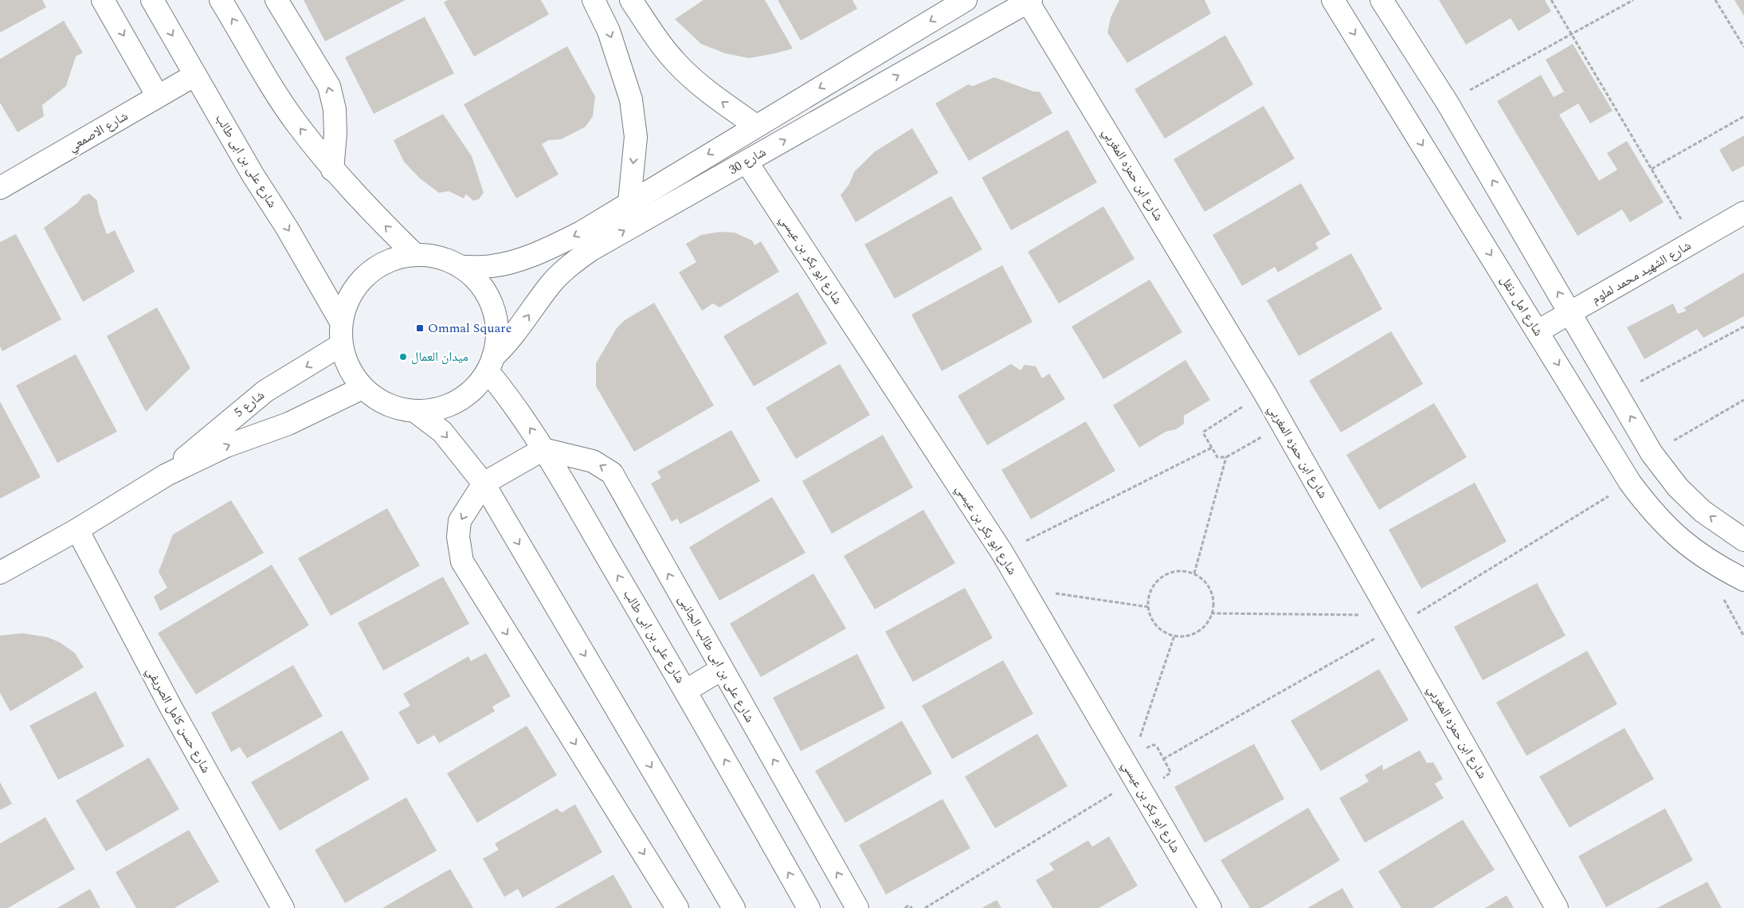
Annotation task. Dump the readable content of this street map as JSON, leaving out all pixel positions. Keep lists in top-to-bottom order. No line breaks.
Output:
{"streets":{"street":["شارع الاصمعي","شارع على بن ابى طالب","شارع 30","شارع ابن حمزه المغربي","شارع ابو بكر بن عيسي","شارع الشهيد محمد لملوم","شارع امل دنقل","شارع 5","شارع على بن ابى طالب الجانبى","شارع حسن كامل الصريفي"]},"crossings":[["شارع الاصمعي","شارع على بن ابى طالب"],["شارع على بن ابى طالب","شارع 30"],["شارع على بن ابى طالب","شارع على بن ابى طالب الجانبى"],["شارع 30","شارع ابن حمزه المغربي"],["شارع 30","شارع ابو بكر بن عيسي"],["شارع الشهيد محمد لملوم","شارع امل دنقل"],["شارع 5","شارع حسن كامل الصريفي"]],"places":{"transit":["Ommal Square"],"other":["ميدان العمال"]}}
